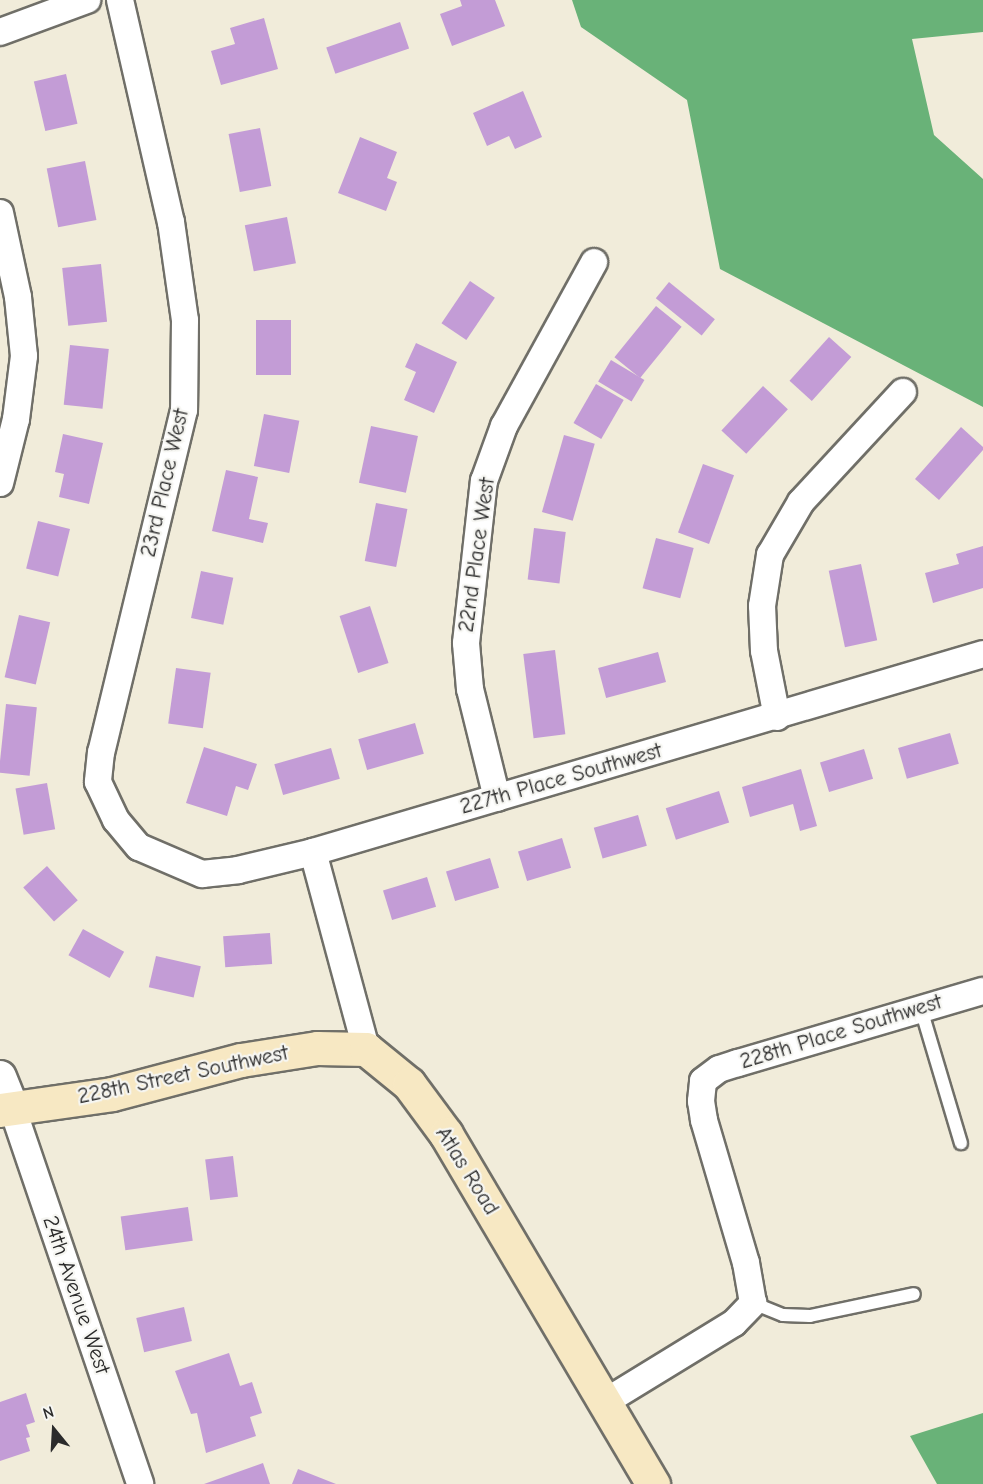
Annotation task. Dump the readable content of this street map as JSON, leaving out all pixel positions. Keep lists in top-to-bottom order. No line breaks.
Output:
{"streets":{"main road":["228th Street Southwest","Atlas Road"],"street":["23rd Place West","22nd Place West","227th Place Southwest","228th Place Southwest","24th Avenue West"]},"crossings":[["23rd Place West","227th Place Southwest"],["22nd Place West","227th Place Southwest"],["228th Street Southwest","Atlas Road"],["228th Street Southwest","24th Avenue West"]],"north":"top"}
